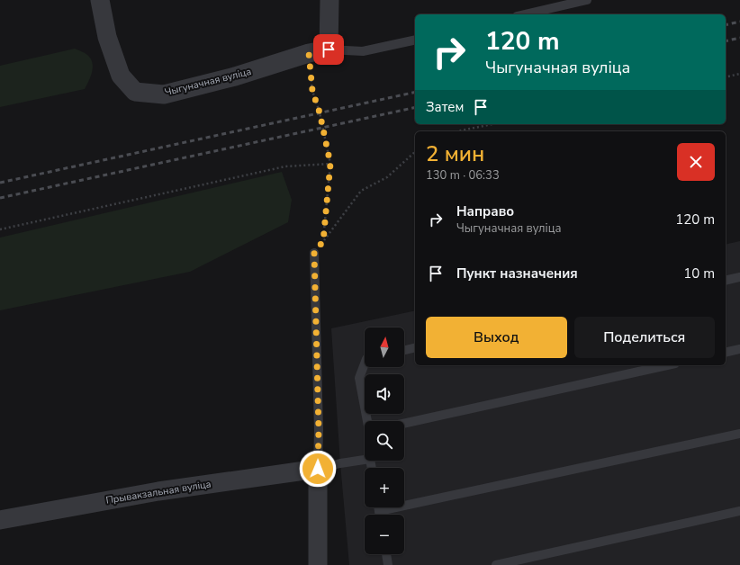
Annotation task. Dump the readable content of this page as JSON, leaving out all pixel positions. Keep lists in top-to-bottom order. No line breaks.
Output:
{"streets":{"street":["Чыгуначная вуліца","Прывакзальная вуліца"]},"north":"top","page":{"turn":["120 m","Чыгуначная вуліца"],"then":"Затем","heading":["2 мин","130 m · 06:33"],"list":[{"name":"Направо","note":"Чыгуначная вуліца","value":"120 m"},{"name":"Пункт назначения","value":"10 m"}],"buttons":["Выход","Поделиться"],"map_buttons":["+","−"]}}
